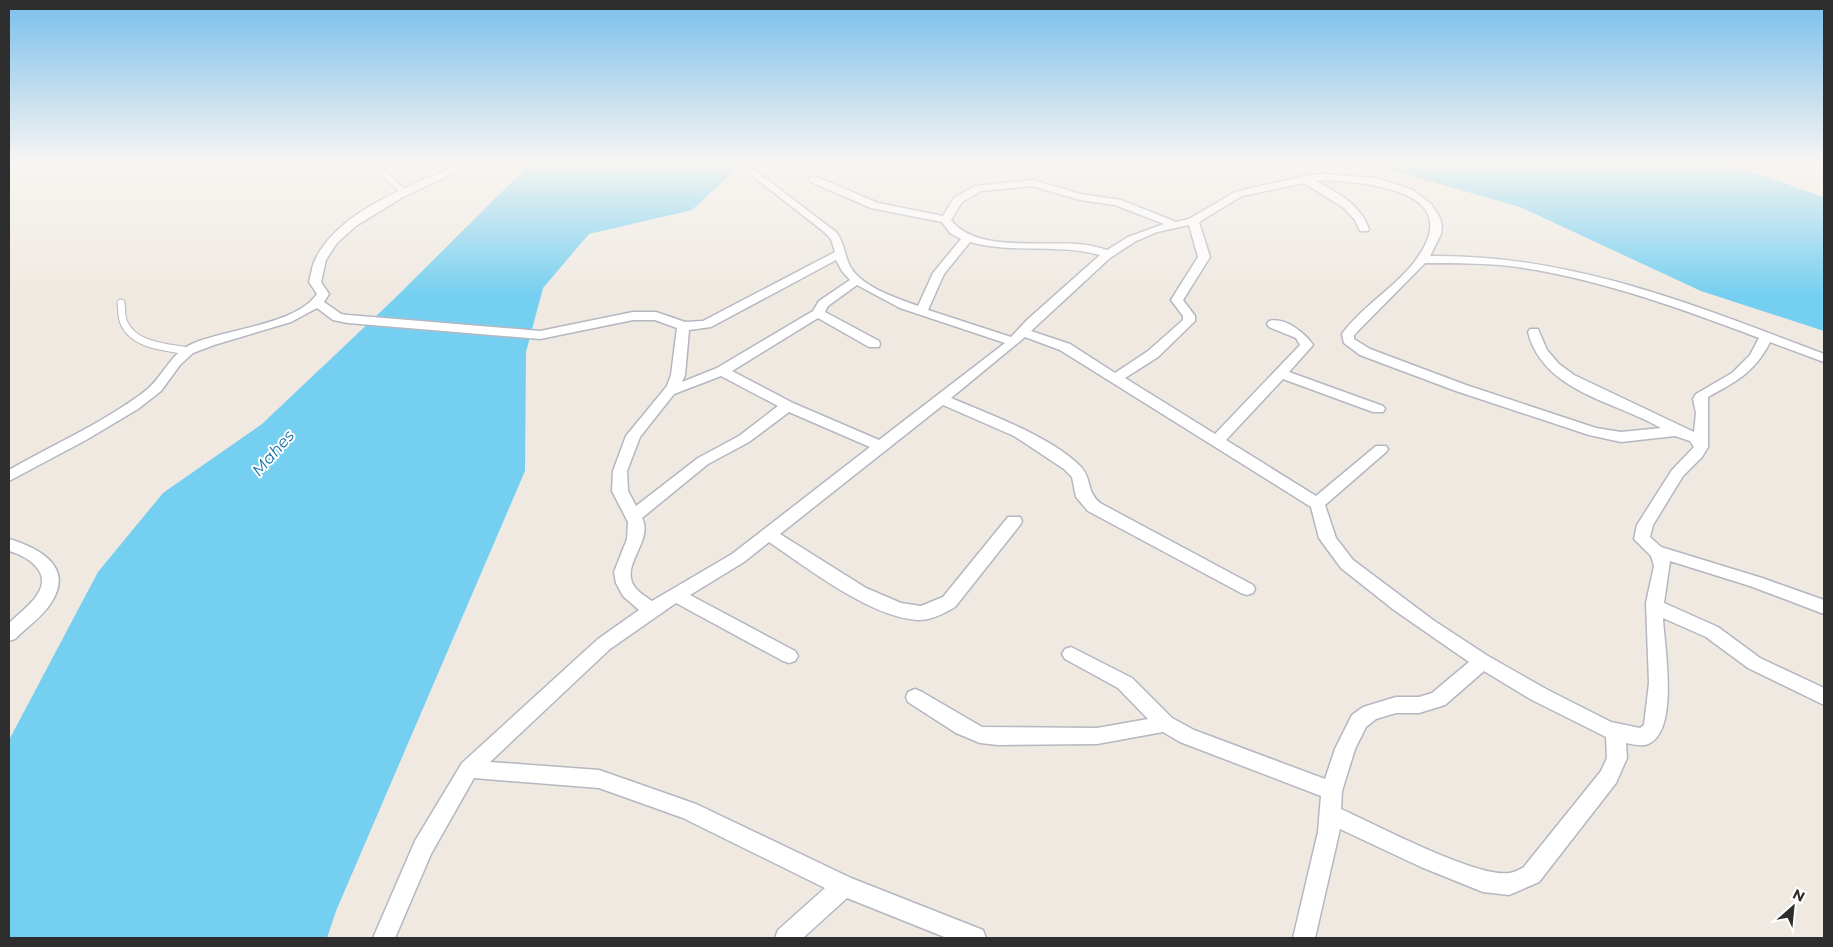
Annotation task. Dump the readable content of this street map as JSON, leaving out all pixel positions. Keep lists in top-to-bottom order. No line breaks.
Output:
{"water":["Mahes"],"north":"top right"}
